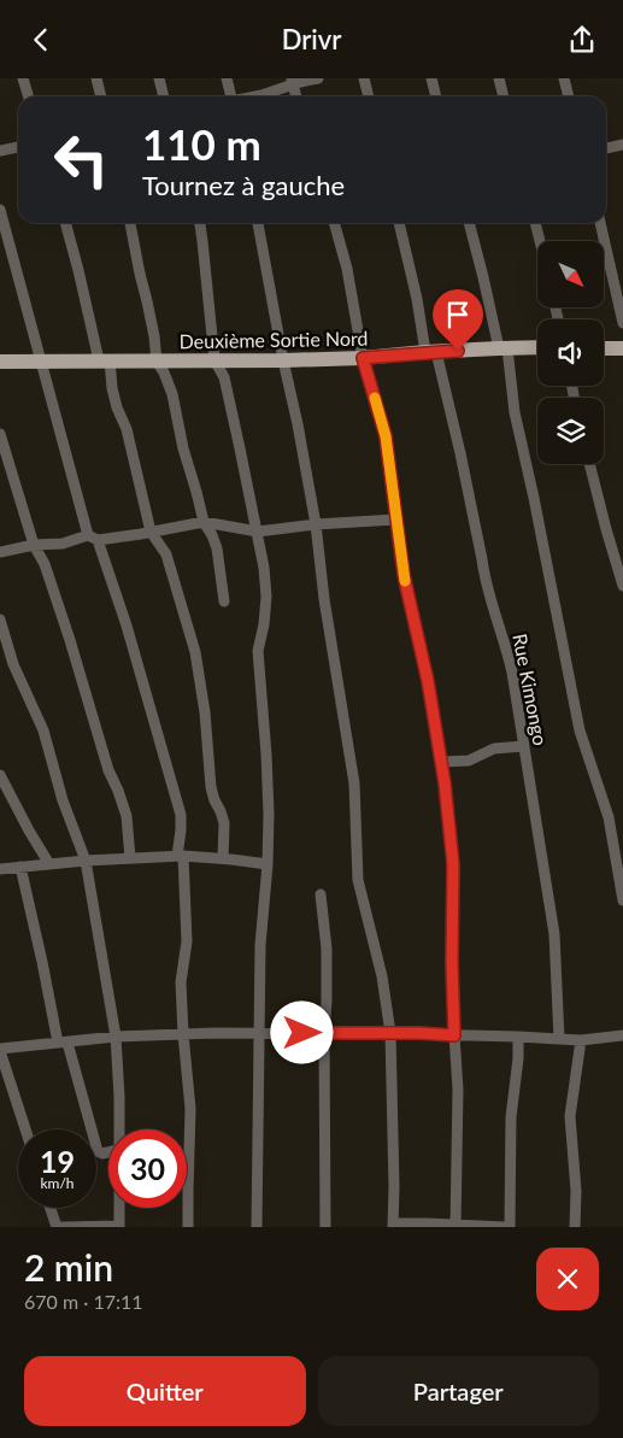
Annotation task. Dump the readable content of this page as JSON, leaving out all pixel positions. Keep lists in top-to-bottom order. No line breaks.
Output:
{"streets":{"main road":["Deuxième Sortie Nord"],"street":["Rue Kimongo"]},"crossings":[["Deuxième Sortie Nord","Rue Kimongo"]],"north":"bottom right","page":{"header":"Drivr","turn":["110 m","Tournez à gauche"],"speed":"19 km/h","limit":"30","heading":["2 min","670 m · 17:11"],"buttons":["Quitter","Partager"]}}
